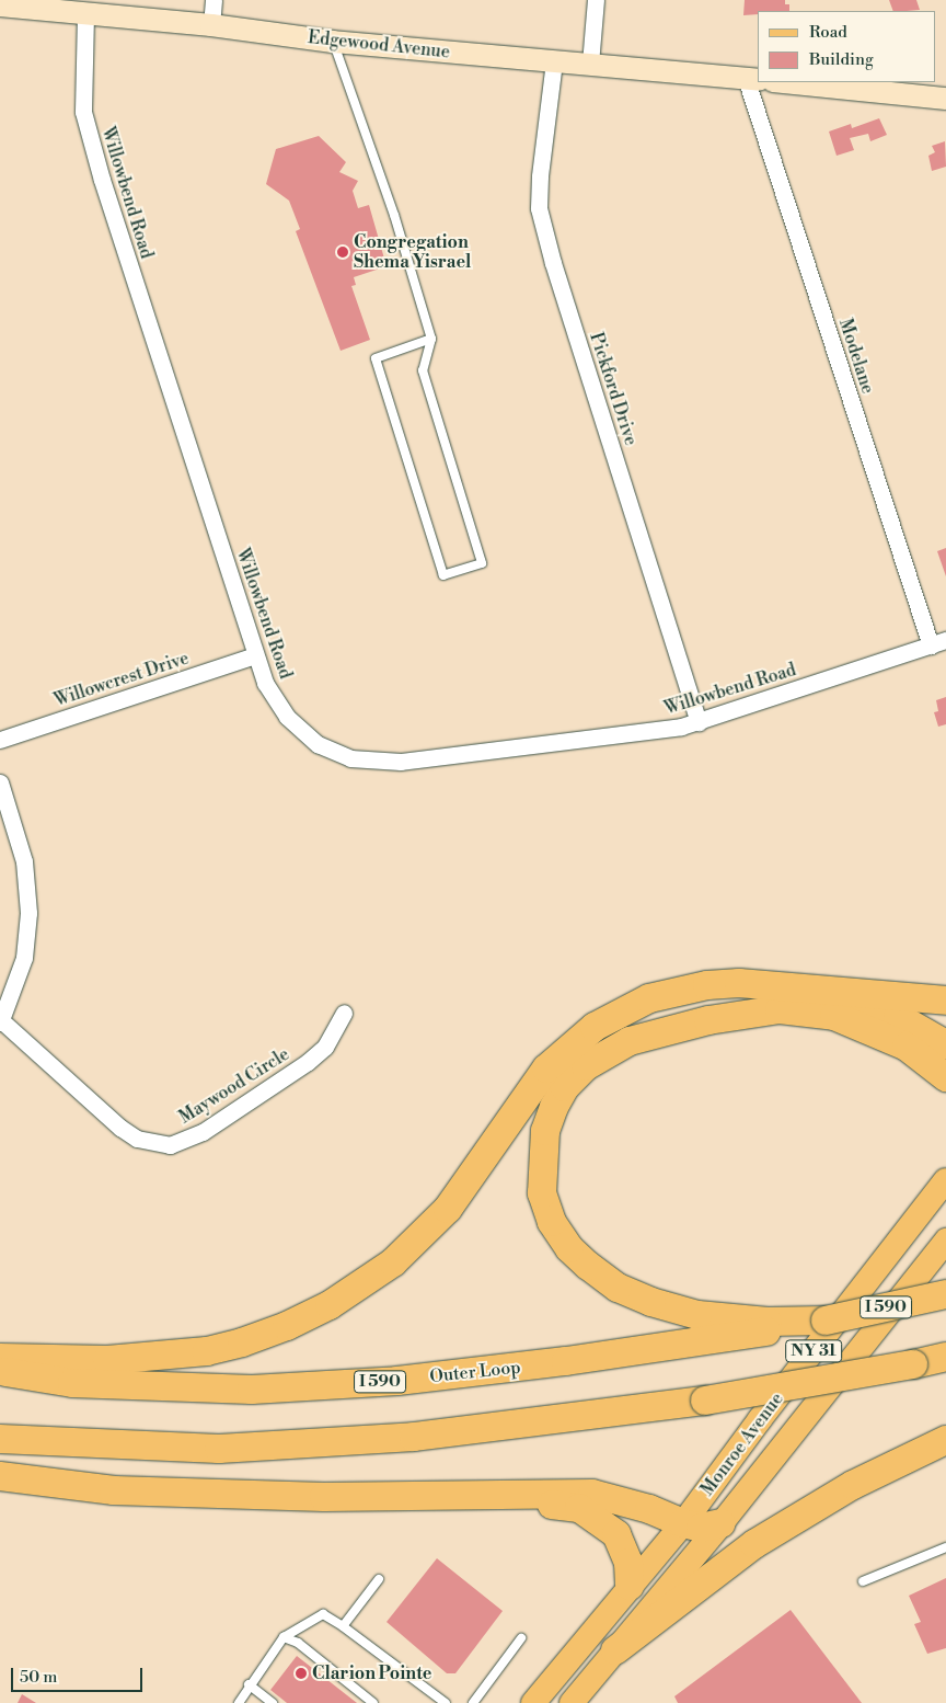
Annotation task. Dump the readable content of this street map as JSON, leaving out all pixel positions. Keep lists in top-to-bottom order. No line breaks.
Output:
{"streets":{"highway":["I 590","Outer Loop"],"main road":["NY 31","Monroe Avenue"],"street":["Edgewood Avenue","Willowbend Road","Modelane","Pickford Drive","Willowcrest Drive","Maywood Circle"]},"crossings":[["Edgewood Avenue","Willowbend Road"],["Edgewood Avenue","Modelane"],["Edgewood Avenue","Pickford Drive"],["Willowbend Road","Modelane"],["Willowbend Road","Pickford Drive"],["Willowbend Road","Willowcrest Drive"],["I 590","Outer Loop"]],"places":["Congregation Shema Yisrael","Clarion Pointe"],"legend":["Road","Building"],"scale_bar":"50 m"}
